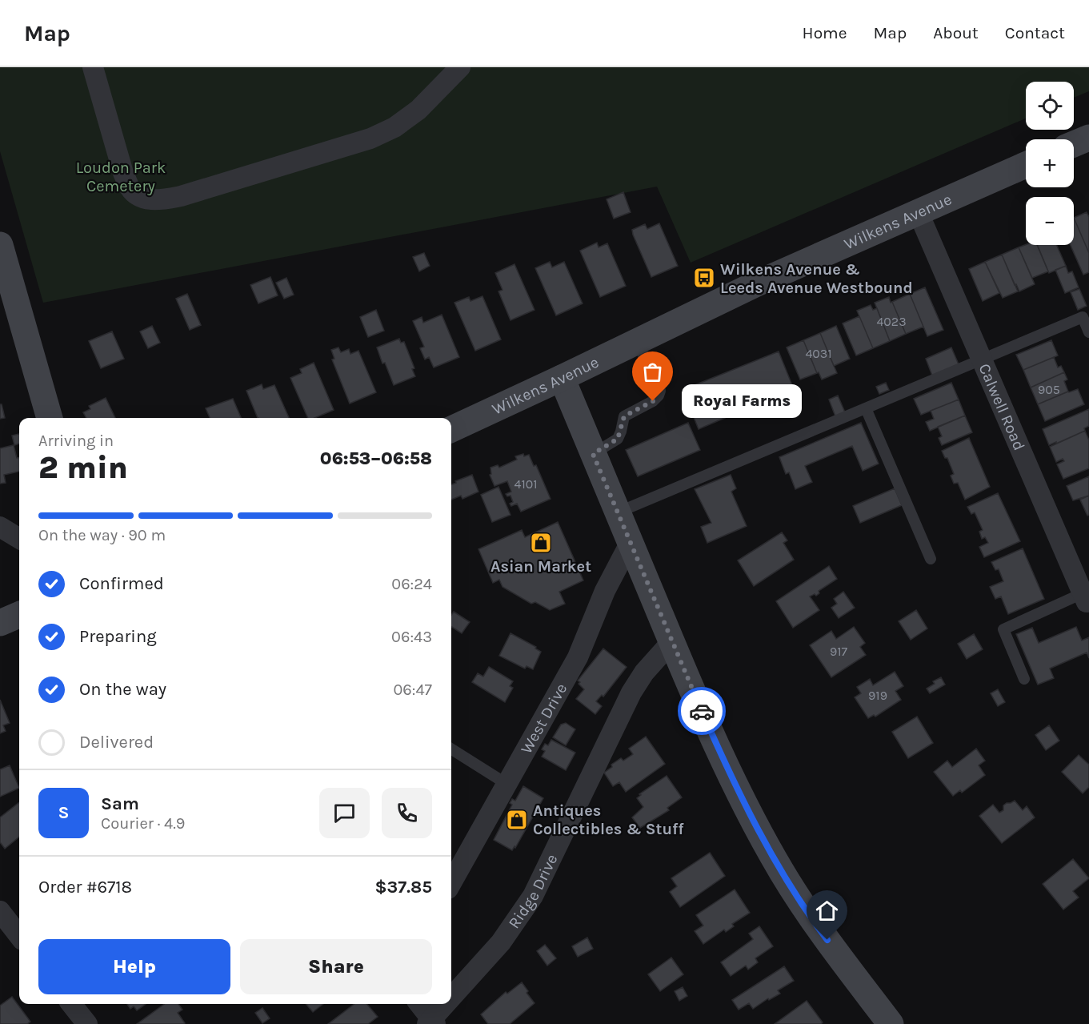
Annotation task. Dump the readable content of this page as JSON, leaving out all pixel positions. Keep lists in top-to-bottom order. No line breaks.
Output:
{"streets":{"street":["Wilkens Avenue","Calwell Road","West Drive","Ridge Drive"]},"crossings":[["Wilkens Avenue","Calwell Road"]],"parks":["Loudon Park Cemetery"],"places":{"bus stop":["Wilkens Avenue & Leeds Avenue Westbound"],"other":["Royal Farms"],"shop":["Asian Market","Antiques Collectibles & Stuff"]},"house_numbers":["4023","4031","905","4101","917","919"],"page":{"header":"Map","nav":["Home","Map","About","Contact"],"map_buttons":["+","−"],"bubble":"Royal Farms","heading":["2 min","Arriving in","06:53–06:58"],"panel":["Sam","Courier · 4.9","Order #6718","$37.85"],"bar":"On the way · 90 m","list":[["Confirmed","06:24"],["Preparing","06:43"],["On the way","06:47"],"Delivered"],"round":"S","buttons":["Help","Share"]}}
